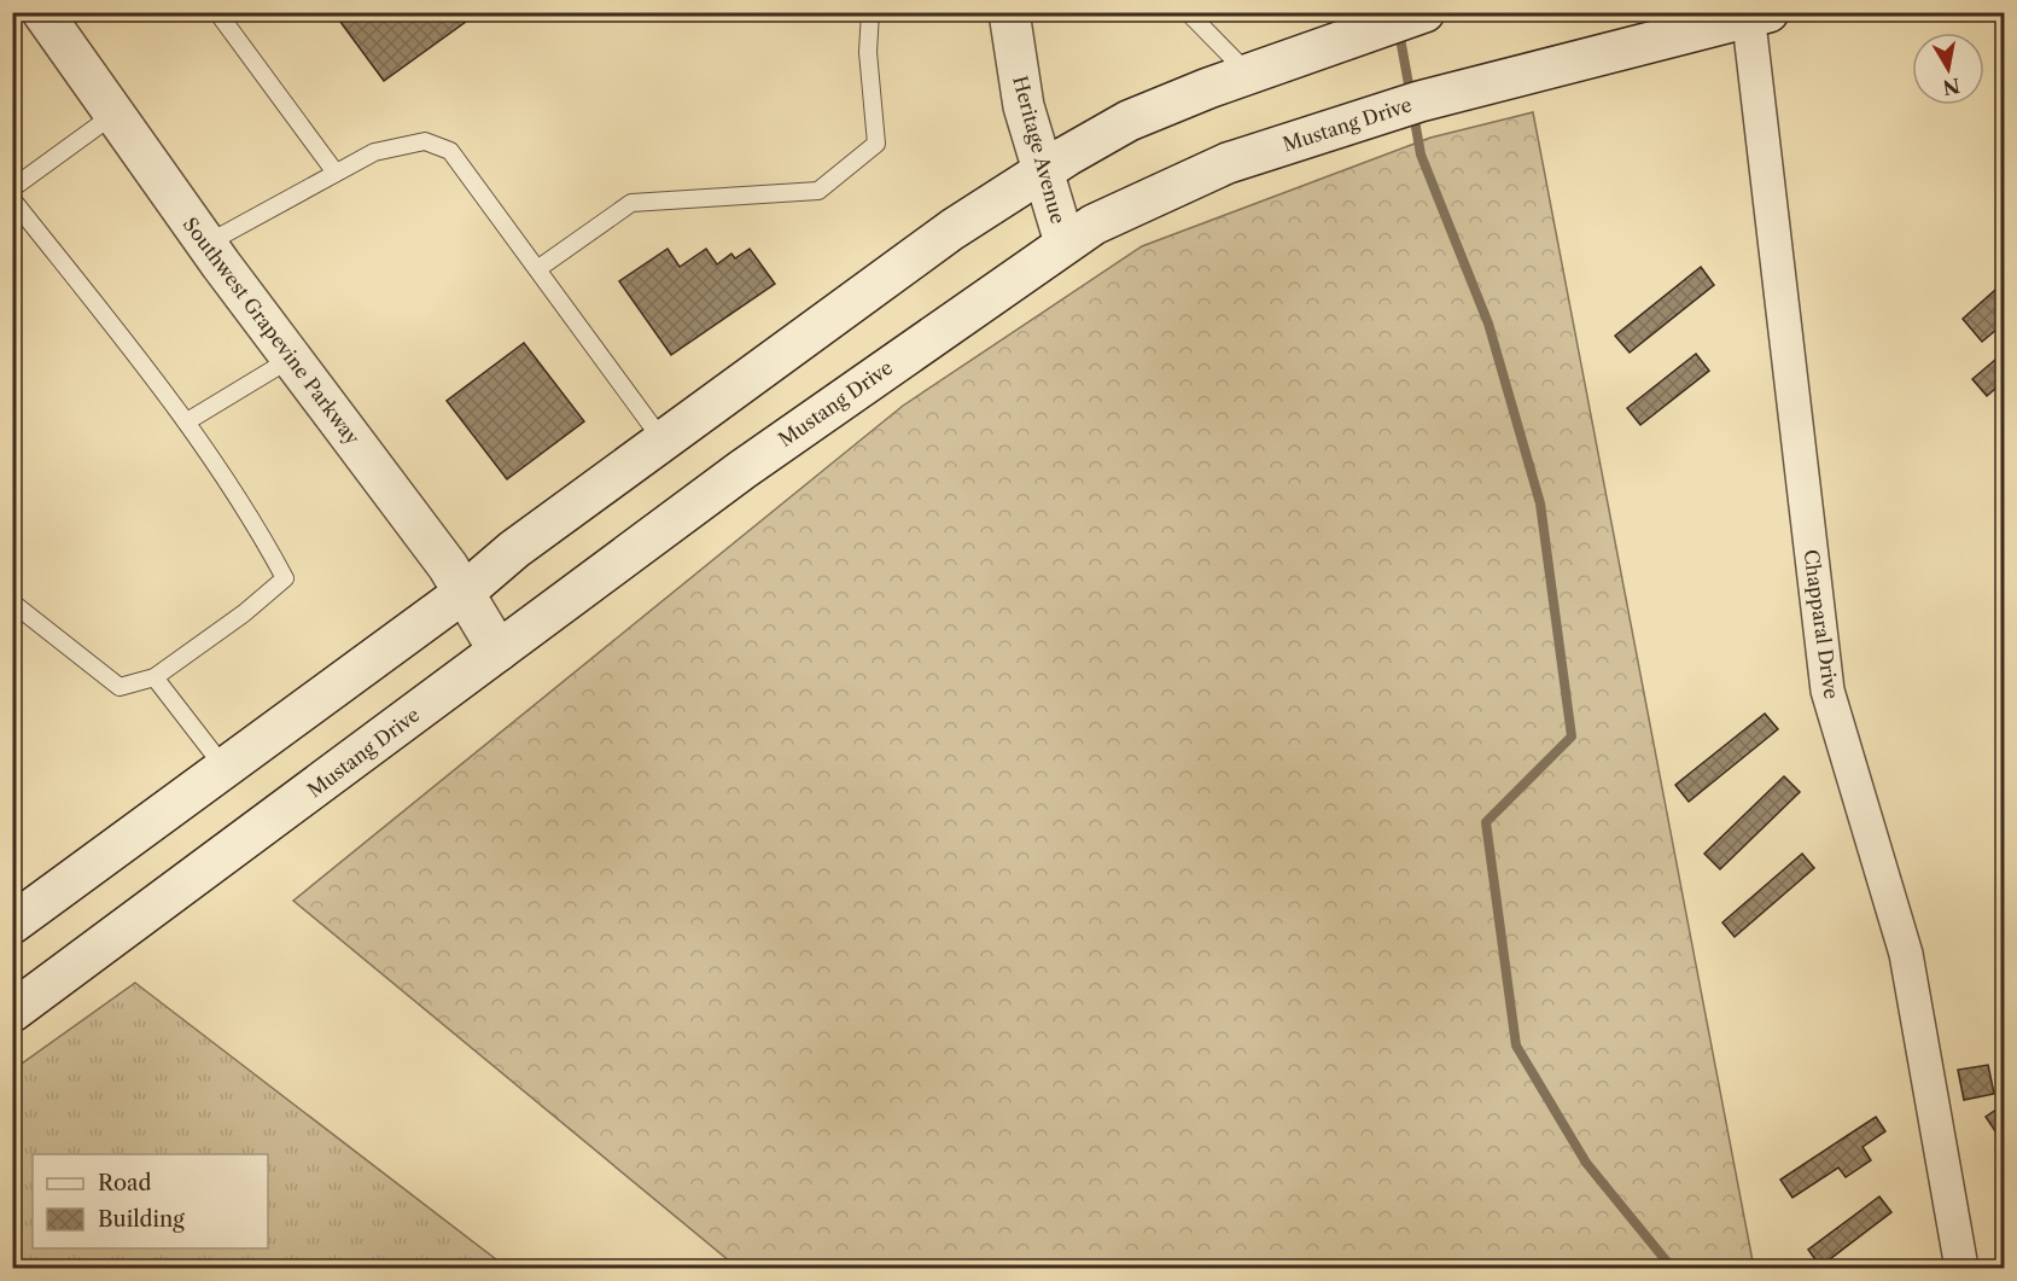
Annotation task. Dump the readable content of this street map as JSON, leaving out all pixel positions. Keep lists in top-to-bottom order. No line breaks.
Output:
{"streets":{"main road":["Mustang Drive","Heritage Avenue","Southwest Grapevine Parkway"],"street":["Chapparal Drive"]},"crossings":[["Mustang Drive","Heritage Avenue"],["Mustang Drive","Southwest Grapevine Parkway"],["Mustang Drive","Chapparal Drive"]],"legend":["Road","Building"],"north":"bottom"}
